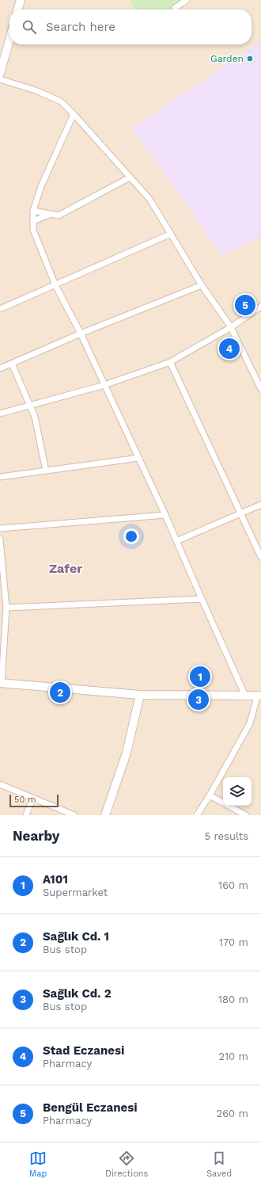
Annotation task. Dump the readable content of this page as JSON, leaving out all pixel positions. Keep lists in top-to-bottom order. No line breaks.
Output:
{"districts":["Zafer"],"places":["Garden"],"scale_bar":"50 m","page":{"search":"Search here","pins":["5","4","1","2","3"],"scale":"50 m","heading":["Nearby","5 results"],"list":[{"mark":"1","name":"A101","note":"Supermarket","value":"160 m"},{"mark":"2","name":"Sağlık Cd. 1","note":"Bus stop","value":"170 m"},{"mark":"3","name":"Sağlık Cd. 2","note":"Bus stop","value":"180 m"},{"mark":"4","name":"Stad Eczanesi","note":"Pharmacy","value":"210 m"},{"mark":"5","name":"Bengül Eczanesi","note":"Pharmacy","value":"260 m"}],"nav":["Map","Directions","Saved"]}}
